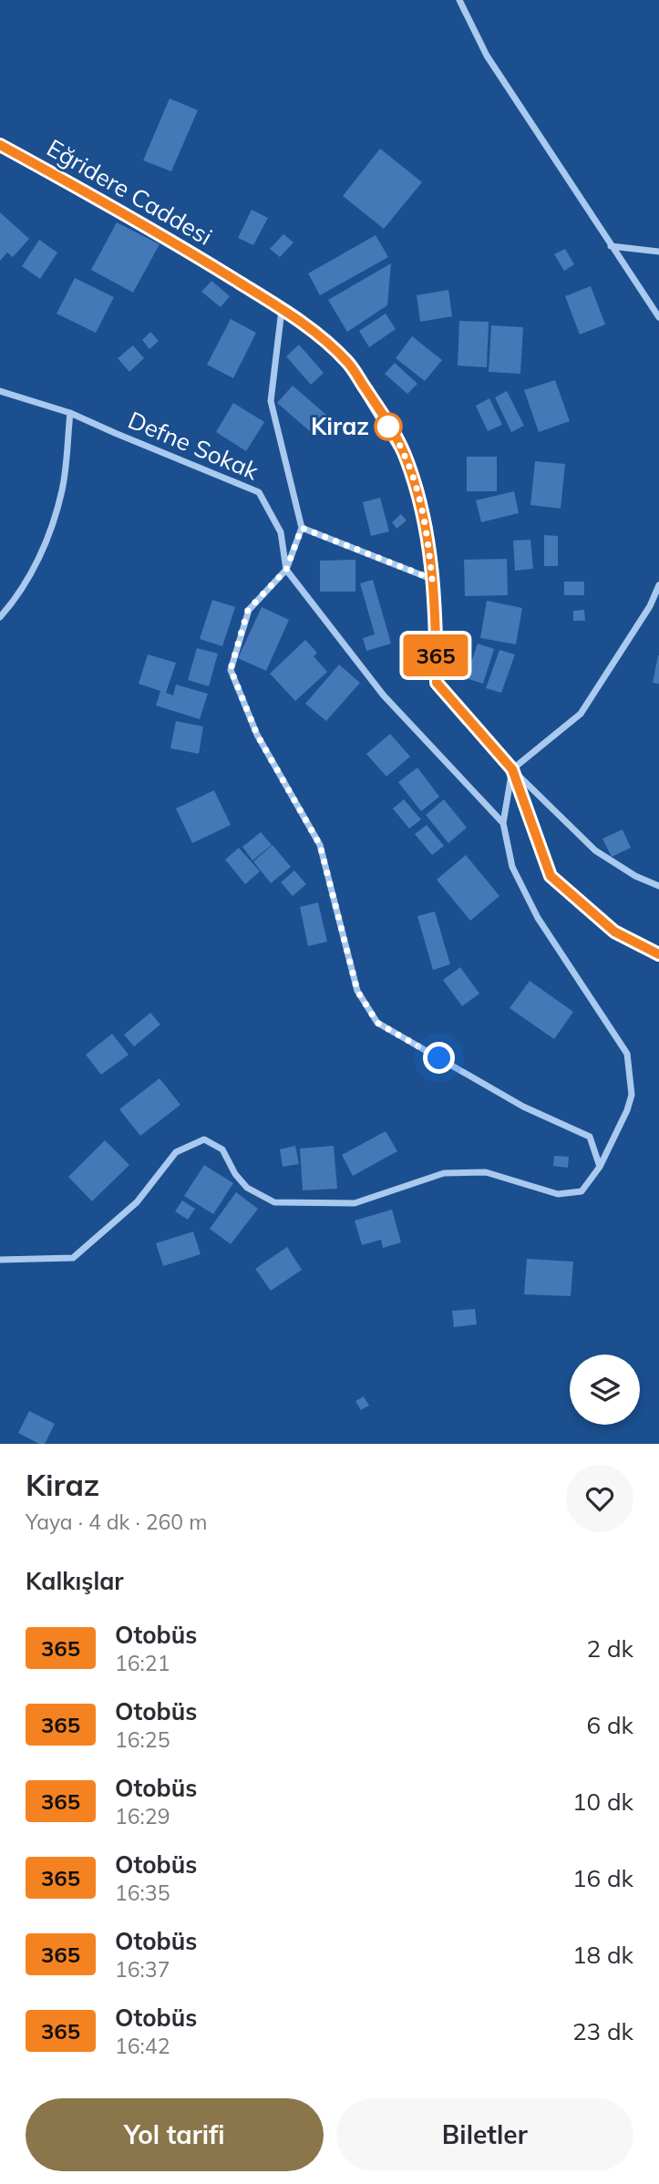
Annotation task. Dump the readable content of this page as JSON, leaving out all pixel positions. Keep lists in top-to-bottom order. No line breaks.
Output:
{"streets":{"street":["Eğridere Caddesi","Defne Sokak"]},"places":["Kiraz"],"lines":["bus line 365"],"page":{"on_map":"365","heading":[["Kiraz","Yaya · 4 dk · 260 m"],"Kalkışlar"],"list":[{"mark":"365","name":"Otobüs","note":"16:21","value":"2 dk"},{"mark":"365","name":"Otobüs","note":"16:25","value":"6 dk"},{"mark":"365","name":"Otobüs","note":"16:29","value":"10 dk"},{"mark":"365","name":"Otobüs","note":"16:35","value":"16 dk"},{"mark":"365","name":"Otobüs","note":"16:37","value":"18 dk"},{"mark":"365","name":"Otobüs","note":"16:42","value":"23 dk"}],"buttons":["Yol tarifi","Biletler"]}}
